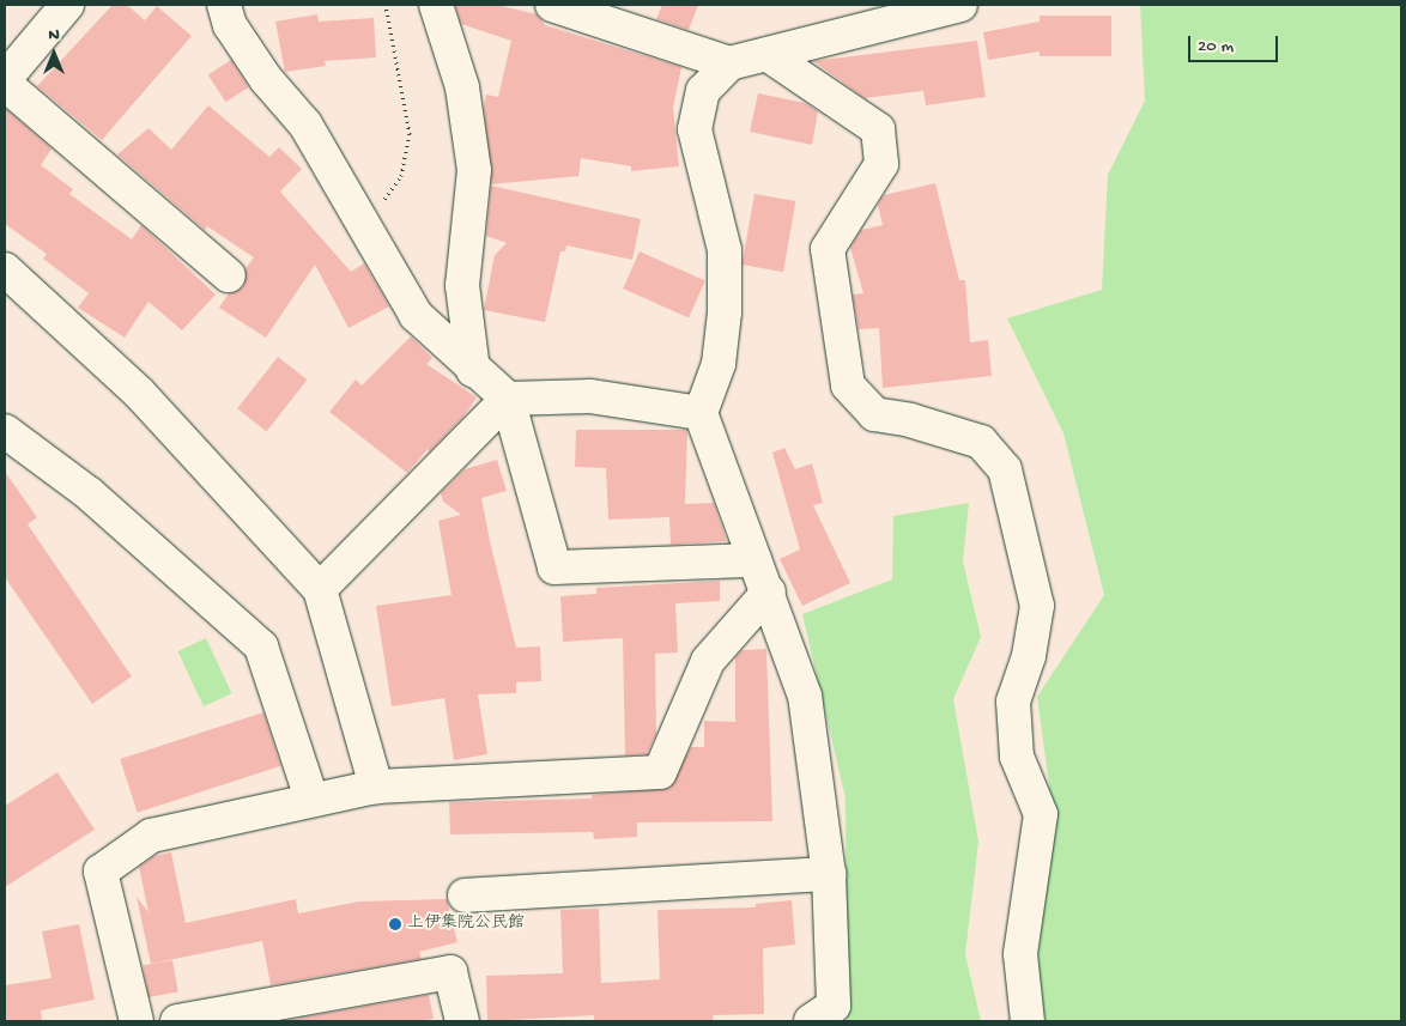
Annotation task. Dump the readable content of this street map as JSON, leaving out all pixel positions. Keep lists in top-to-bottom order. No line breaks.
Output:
{"places":["上伊集院公民館"],"scale_bar":"20 m","north":"top"}
